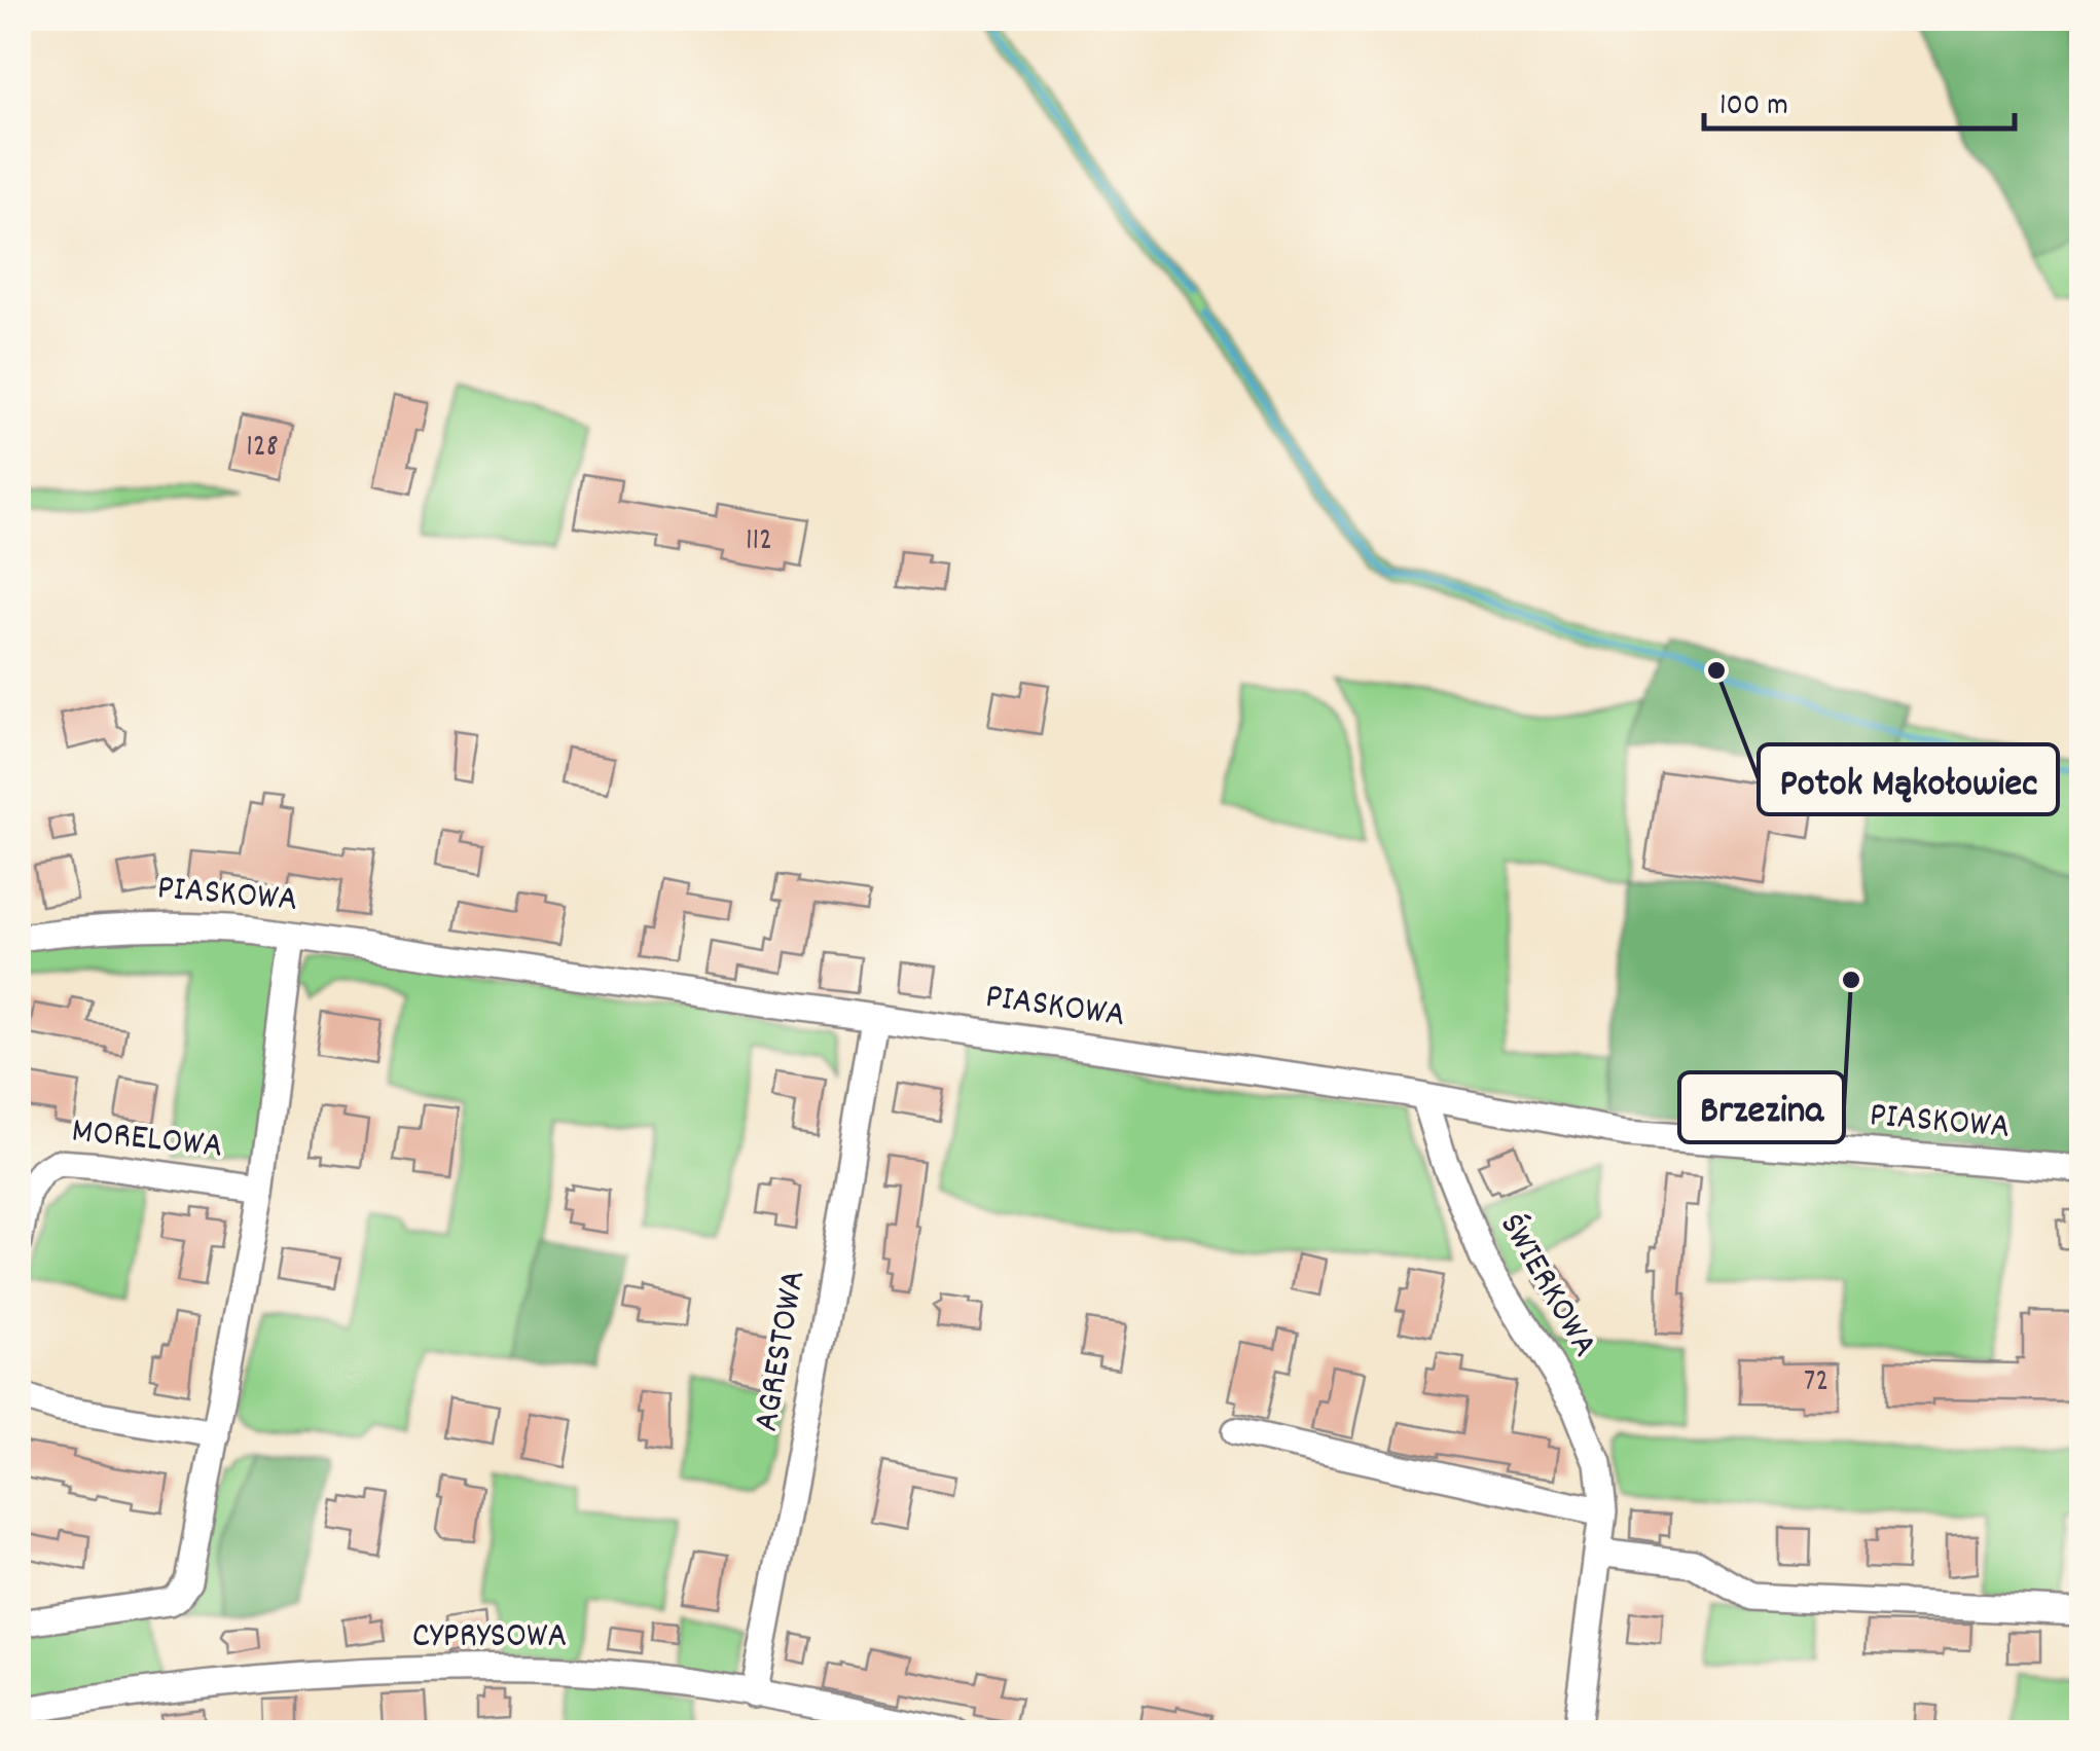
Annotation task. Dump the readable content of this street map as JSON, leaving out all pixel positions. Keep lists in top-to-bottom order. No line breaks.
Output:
{"streets":{"street":["PIASKOWA","MORELOWA","ŚWIERKOWA","AGRESTOWA","CYPRYSOWA"]},"crossings":[["PIASKOWA","MORELOWA"],["PIASKOWA","ŚWIERKOWA"],["PIASKOWA","AGRESTOWA"],["AGRESTOWA","CYPRYSOWA"]],"places":["Potok Mąkołowiec","Brzezina"],"house_numbers":["128","112","72"],"scale_bar":"100 m"}
